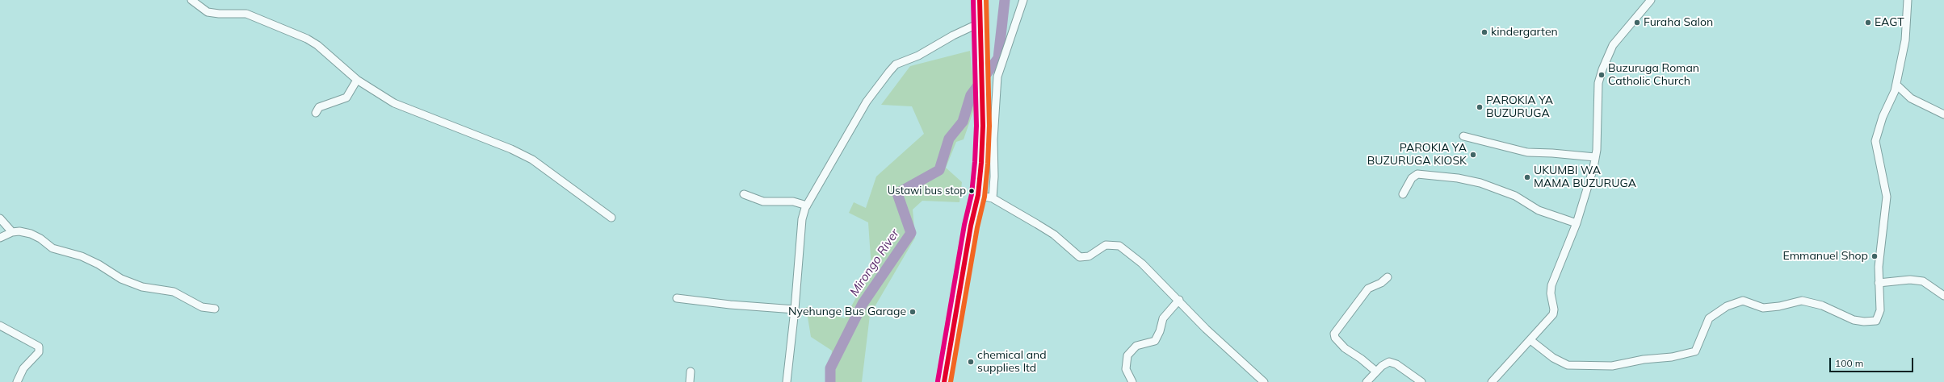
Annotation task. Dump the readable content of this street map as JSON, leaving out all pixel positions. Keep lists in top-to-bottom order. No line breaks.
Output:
{"water":["Mirongo River"],"places":["Furaha Salon","EAGT","kindergarten","Buzuruga Roman Catholic Church","PAROKIA YA BUZURUGA","PAROKIA YA BUZURUGA KIOSK","UKUMBI WA MAMA BUZURUGA","Ustawi bus stop","Emmanuel Shop","Nyehunge Bus Garage","chemical and supplies ltd"],"scale_bar":"100 m"}
